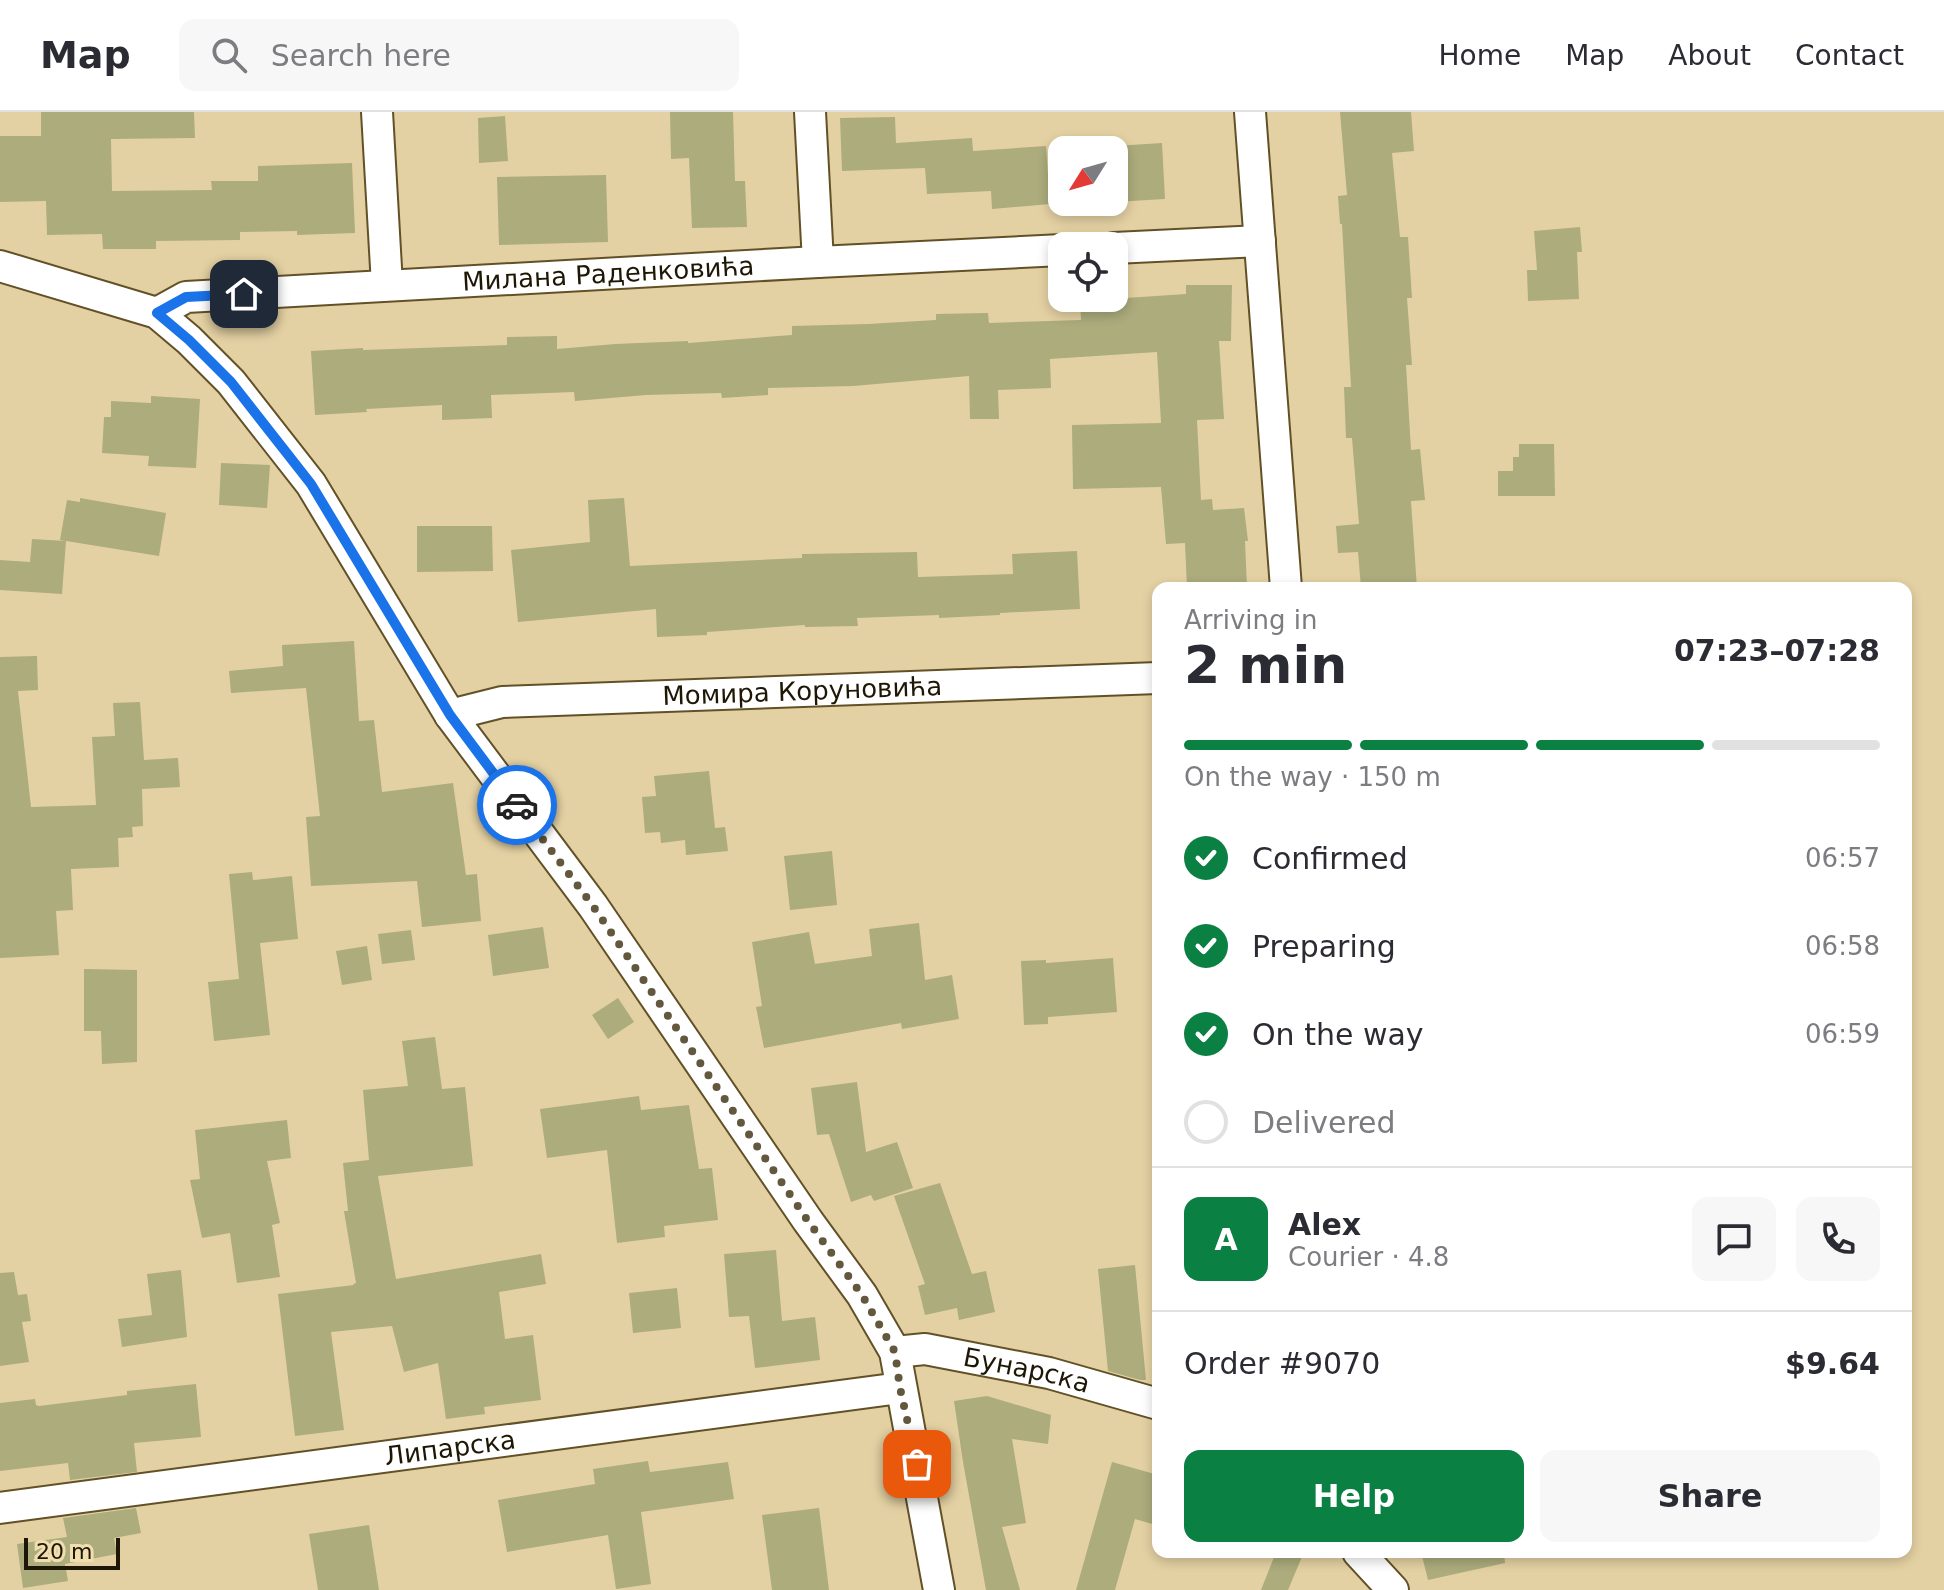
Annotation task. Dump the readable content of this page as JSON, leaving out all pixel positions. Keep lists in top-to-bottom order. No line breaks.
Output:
{"streets":{"street":["Милана Раденковића","Момира Коруновића","Бунарска","Липарска"]},"scale_bar":"20 m","north":"bottom left","page":{"header":"Map","search":"Search here","nav":["Home","Map","About","Contact"],"heading":["2 min","Arriving in","07:23–07:28"],"panel":["Alex","Courier · 4.8","Order #9070","$9.64"],"bar":"On the way · 150 m","list":[["Confirmed","06:57"],["Preparing","06:58"],["On the way","06:59"],"Delivered"],"round":"A","buttons":["Help","Share"],"scale":"20 m"}}
